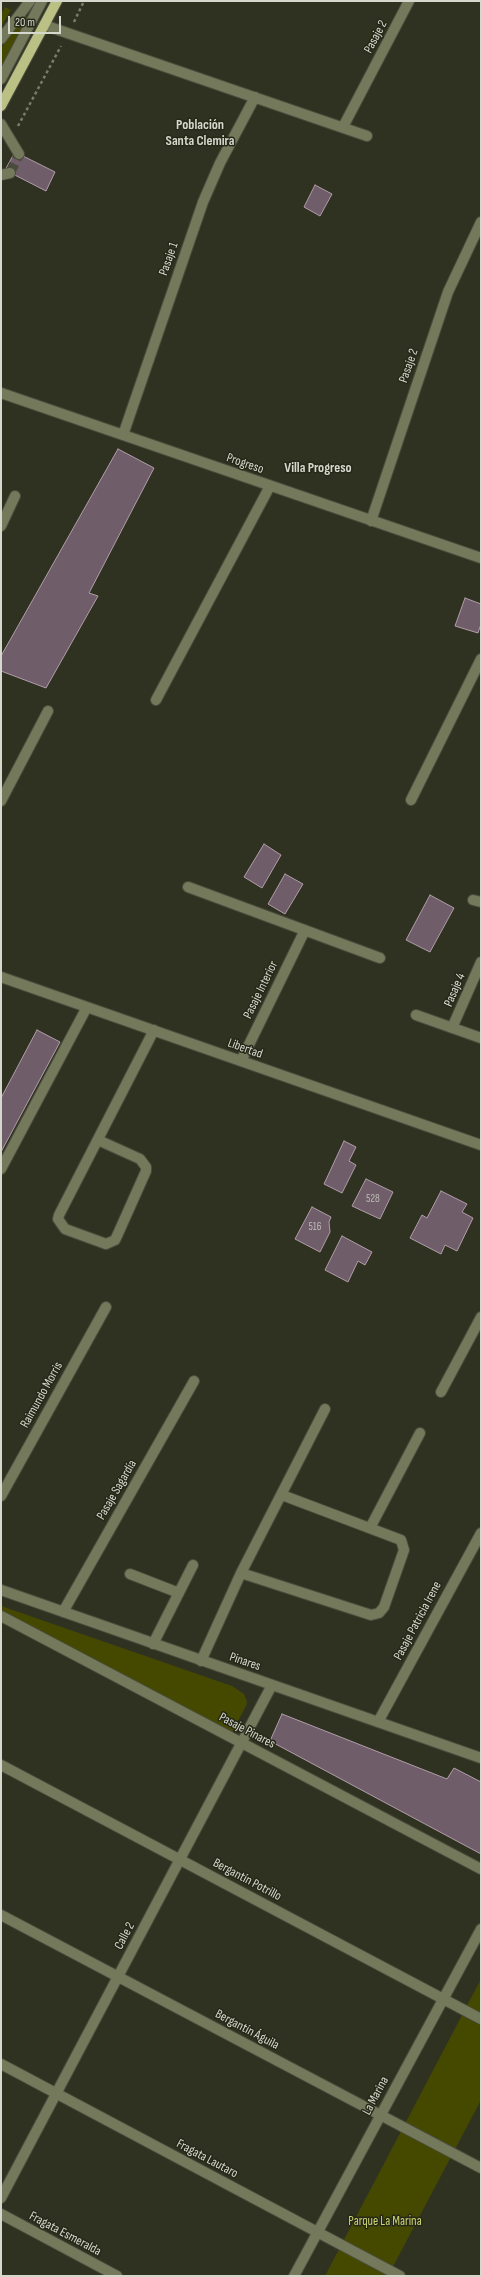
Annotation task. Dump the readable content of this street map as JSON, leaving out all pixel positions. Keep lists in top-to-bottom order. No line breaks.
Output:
{"streets":{"street":["Pasaje 2","Pasaje 1","Progreso","Pasaje Interior","Pasaje 4","Libertad","Raimundo Morris","Pasaje Sagardía","Pasaje Patricia Irene","Pinares","Pasaje Pinares","Bergantín Potrillo","Calle 2","Bergantín Águila","La Marina","Fragata Lautaro","Fragata Esmeralda"]},"crossings":[["Pasaje 2","Progreso"],["Pasaje 1","Progreso"],["Pasaje Interior","Libertad"],["Pasaje Sagardía","Pinares"],["Pasaje Patricia Irene","Pinares"],["Pinares","Calle 2"],["Pasaje Pinares","Calle 2"],["Bergantín Potrillo","Calle 2"],["Bergantín Potrillo","La Marina"],["Calle 2","Bergantín Águila"],["Calle 2","Fragata Lautaro"],["Bergantín Águila","La Marina"],["La Marina","Fragata Lautaro"]],"districts":["Población Santa Clemira","Villa Progreso"],"parks":["Parque La Marina"],"house_numbers":["528","516"],"scale_bar":"20 m"}
